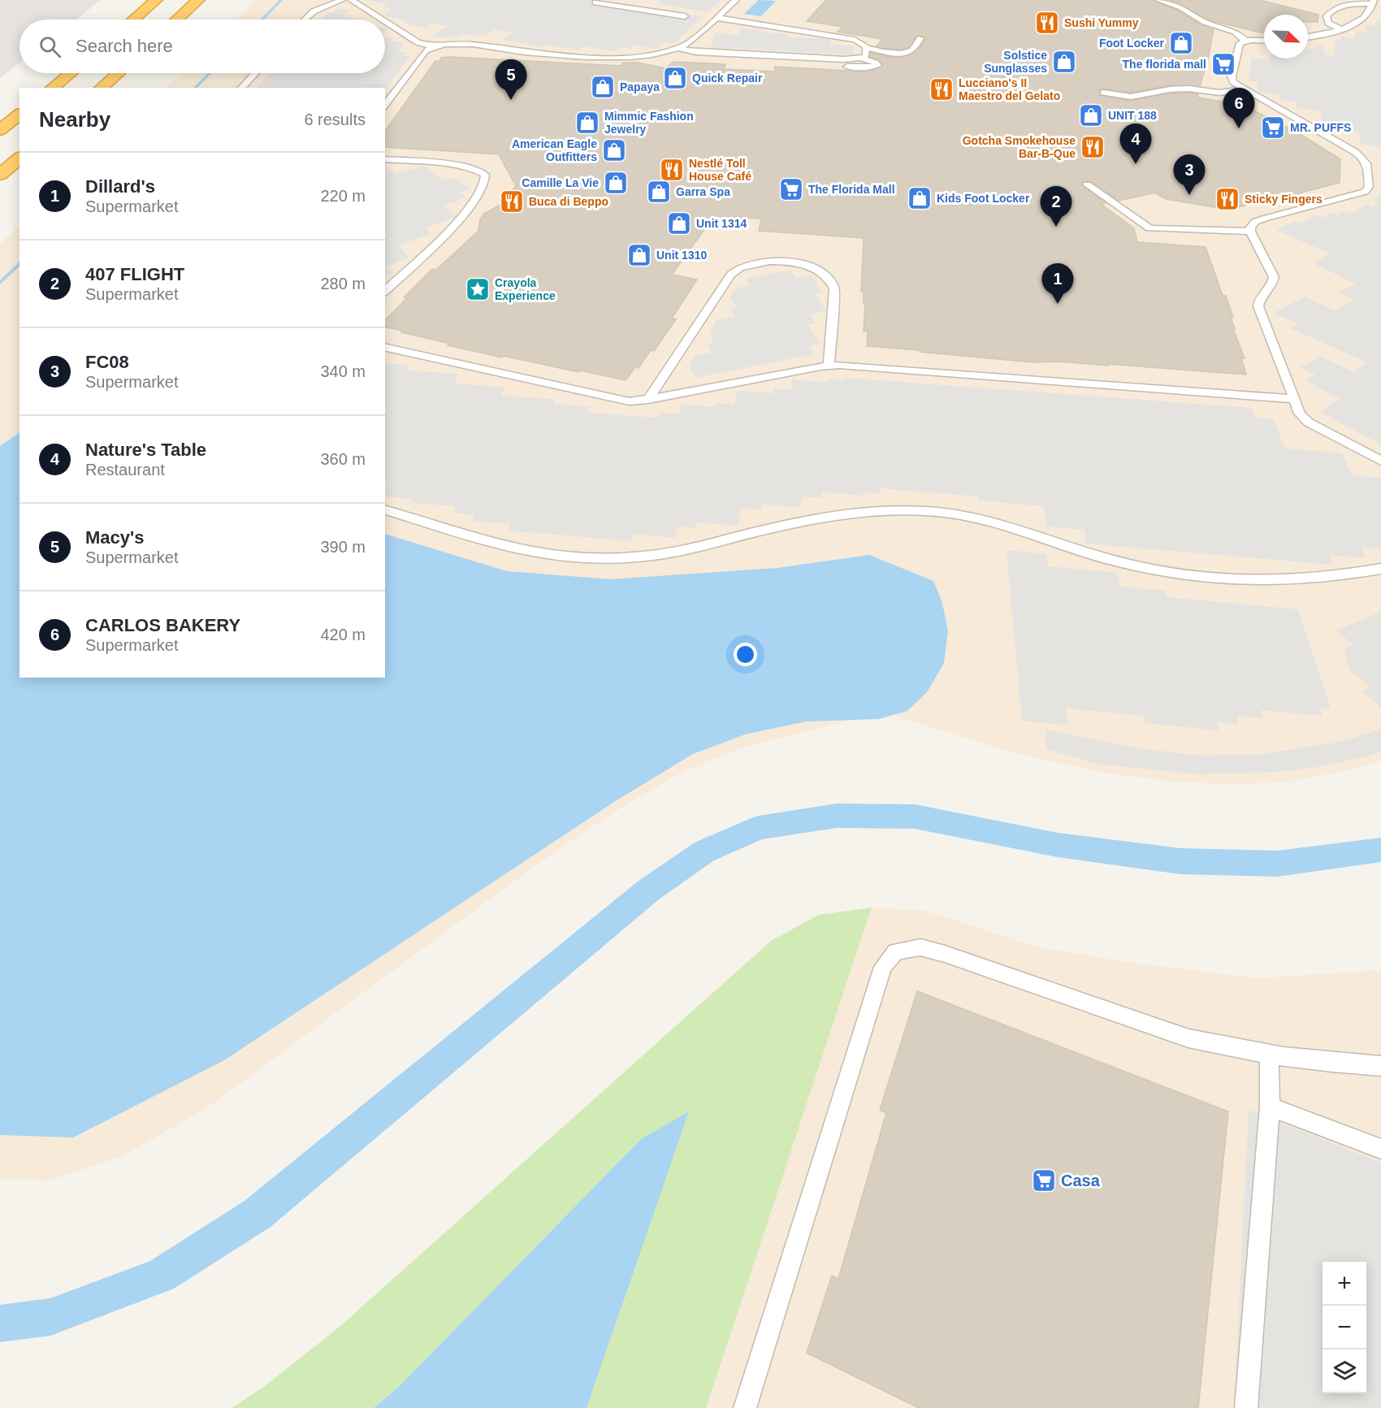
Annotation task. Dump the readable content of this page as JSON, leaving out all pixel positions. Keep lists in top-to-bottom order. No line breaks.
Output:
{"places":{"restaurant":["Sushi Yummy","Lucciano's II Maestro del Gelato","Gotcha Smokehouse Bar-B-Que","Nestlé Toll House Café","Sticky Fingers","Buca di Beppo"],"shop":["Foot Locker","Solstice Sunglasses","Quick Repair","Papaya","UNIT 188","Mimmic Fashion Jewelry","American Eagle Outfitters","Camille La Vie","Garra Spa","Kids Foot Locker","Unit 1314","Unit 1310"],"supermarket":["The florida mall","MR. PUFFS","The Florida Mall","Casa"],"place":["Crayola Experience"]},"north":"bottom right","page":{"search":"Search here","pins":["5","6","4","3","2","1"],"heading":["Nearby","6 results"],"list":[{"mark":"1","name":"Dillard's","note":"Supermarket","value":"220 m"},{"mark":"2","name":"407 FLIGHT","note":"Supermarket","value":"280 m"},{"mark":"3","name":"FC08","note":"Supermarket","value":"340 m"},{"mark":"4","name":"Nature's Table","note":"Restaurant","value":"360 m"},{"mark":"5","name":"Macy's","note":"Supermarket","value":"390 m"},{"mark":"6","name":"CARLOS BAKERY","note":"Supermarket","value":"420 m"}],"map_buttons":["+","−"]}}
